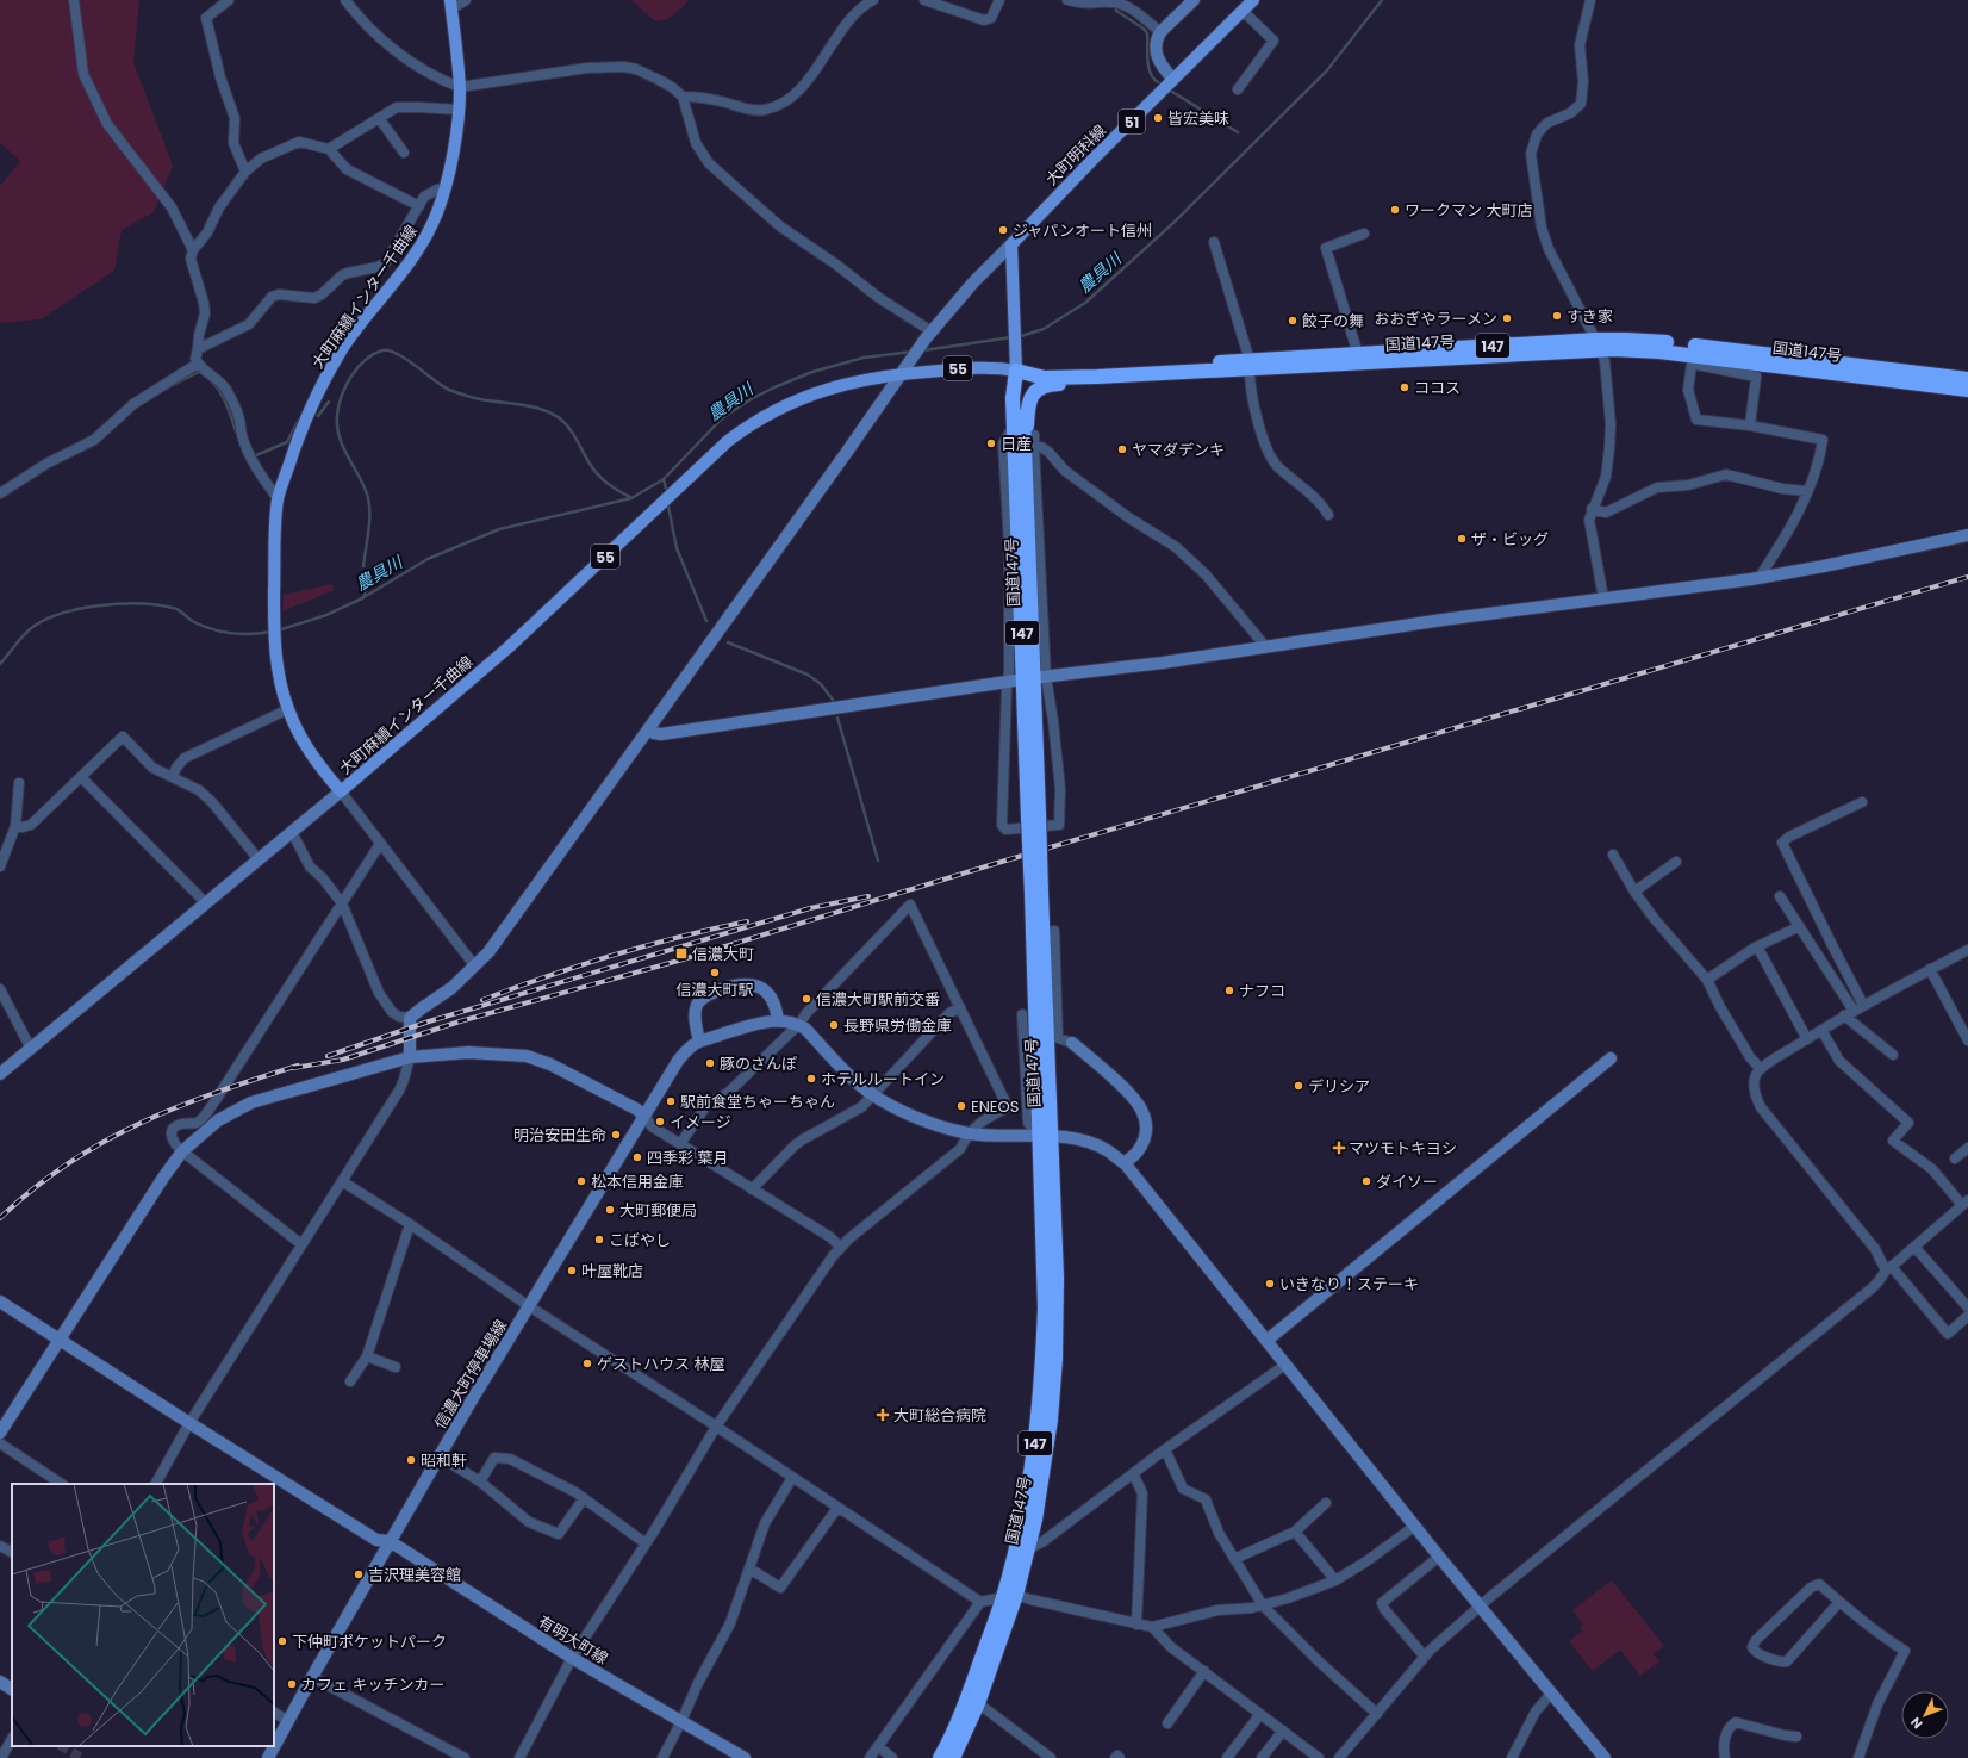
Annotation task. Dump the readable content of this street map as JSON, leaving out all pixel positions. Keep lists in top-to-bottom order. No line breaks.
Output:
{"streets":{"highway":["国道147号","147"],"main road":["51","大町明科線","大町麻績インター千曲線","55"],"street":["信濃大町停車場線","有明大町線"]},"crossings":[["大町麻績インター千曲線","国道147号"],["国道147号","147"],["信濃大町停車場線","有明大町線"]],"water":["農具川"],"places":{"other":["皆宏美味","ワークマン 大町店","ジャパンオート信州","すき家","おおぎやラーメン","餃子の舞","ココス","日産","ヤマダデンキ","ザ・ビッグ","信濃大町駅","ナフコ","信濃大町駅前交番","長野県労働金庫","豚のさんぽ","ホテルルートイン","デリシア","駅前食堂ちゃーちゃん","ENEOS","イメージ","明治安田生命","四季彩 葉月","松本信用金庫","ダイソー","大町郵便局","こばやし","叶屋靴店","いきなり！ステーキ","ゲストハウス 林屋","昭和軒","吉沢理美容館","下仲町ポケットパーク","カフェ キッチンカー"],"transit":["信濃大町"],"health":["マツモトキヨシ","大町総合病院"]},"north":"bottom left"}
